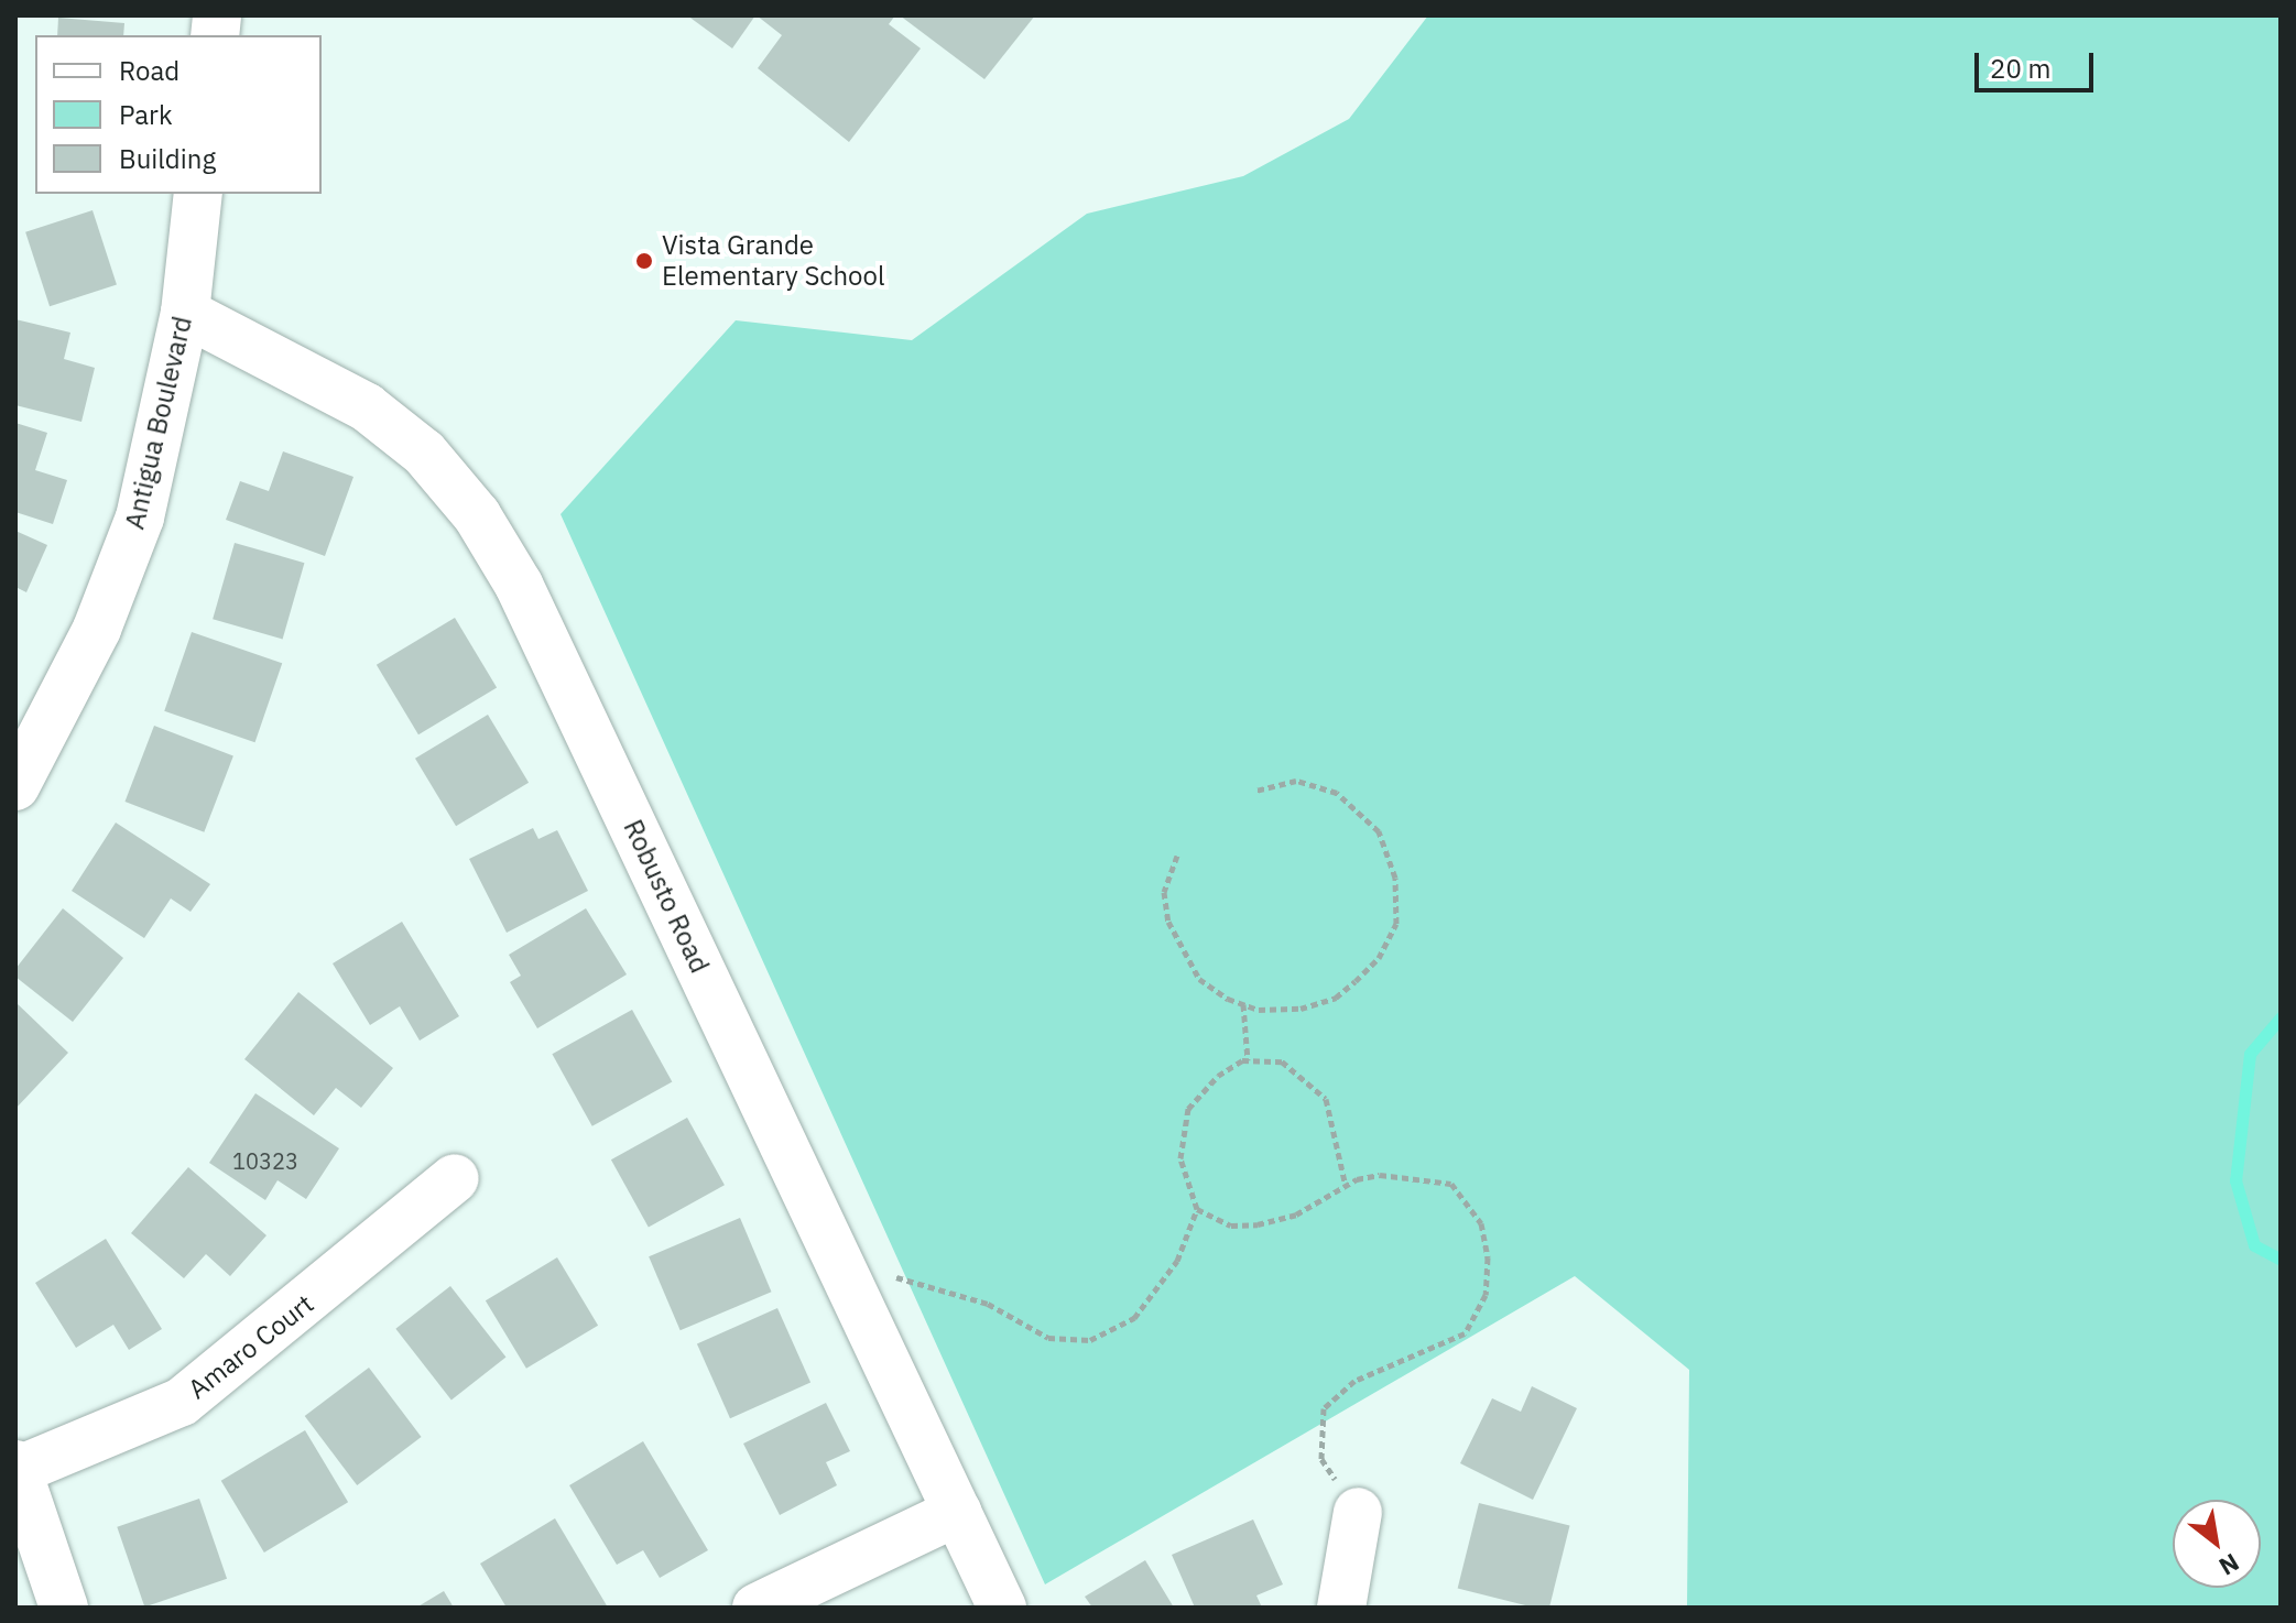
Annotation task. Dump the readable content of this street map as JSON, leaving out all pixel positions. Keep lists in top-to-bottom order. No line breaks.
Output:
{"streets":{"street":["Antigua Boulevard","Robusto Road","Amaro Court"]},"crossings":[["Antigua Boulevard","Robusto Road"]],"places":["Vista Grande Elementary School"],"house_numbers":["10323"],"legend":["Road","Park","Building"],"scale_bar":"20 m","north":"bottom right"}
